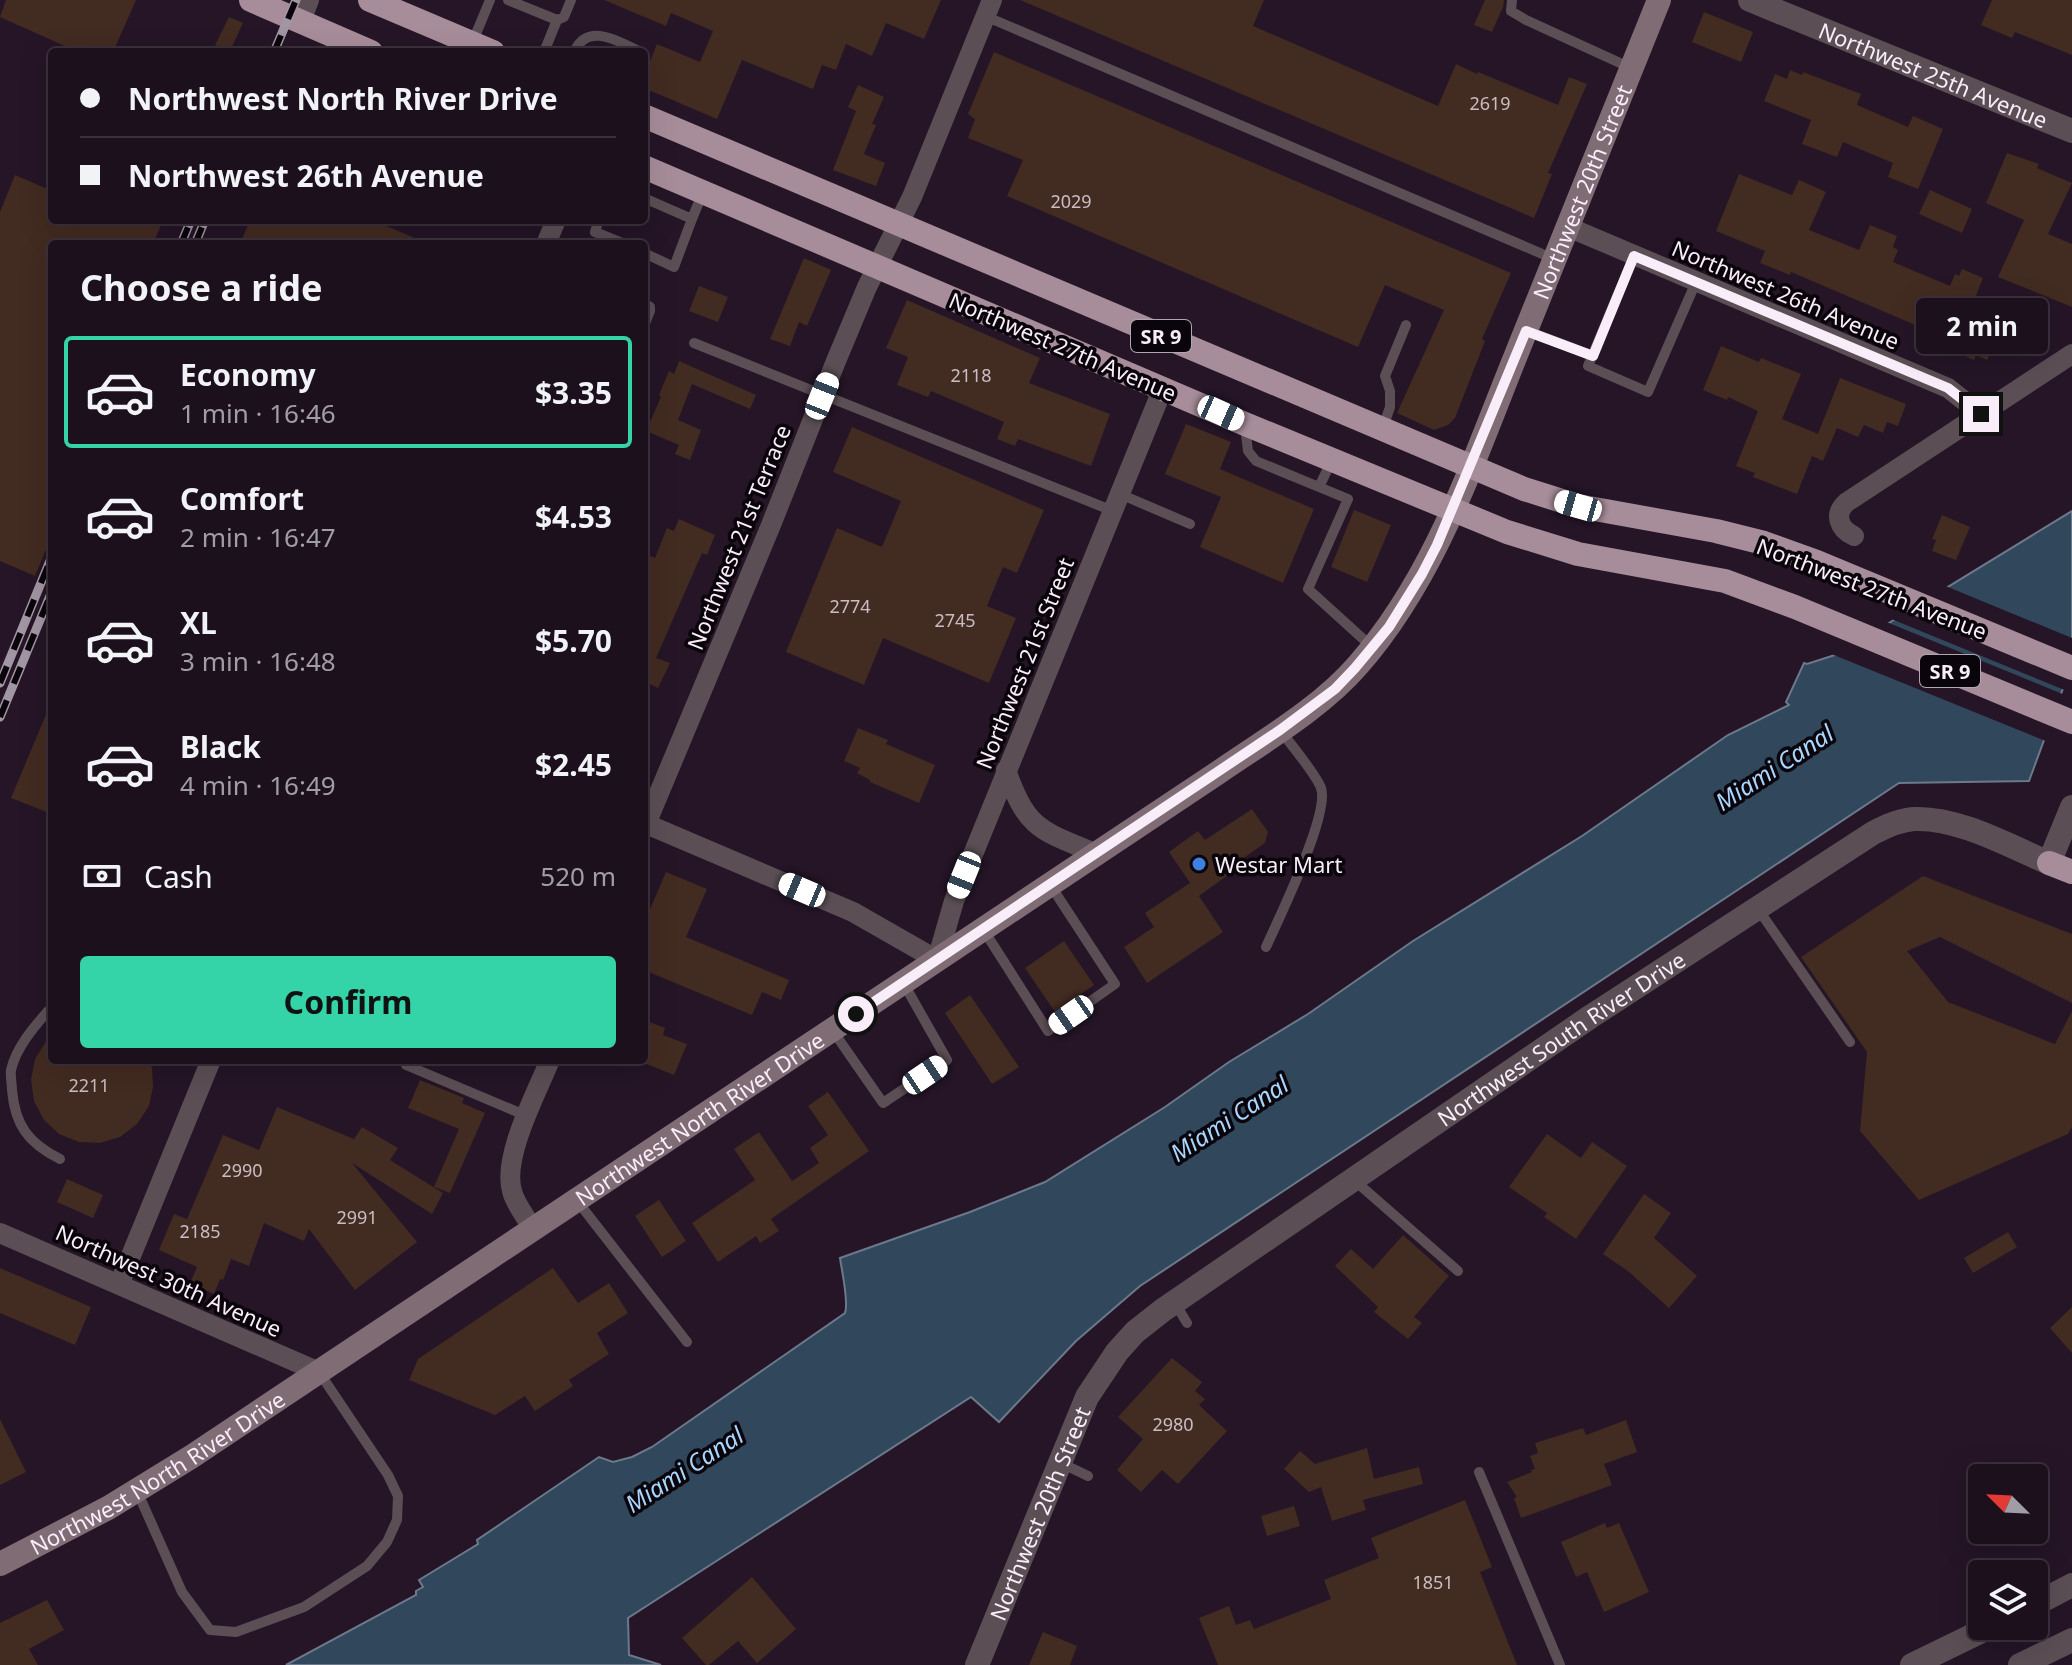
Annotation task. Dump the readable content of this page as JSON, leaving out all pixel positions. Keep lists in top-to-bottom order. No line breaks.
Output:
{"streets":{"highway":["SR 9","Northwest 27th Avenue"],"main road":["Northwest 20th Street","Northwest North River Drive"],"street":["Northwest 25th Avenue","Northwest 26th Avenue","Northwest 21st Terrace","Northwest 21st Street","Northwest South River Drive","Northwest 30th Avenue"]},"crossings":[["Northwest 20th Street","Northwest 26th Avenue"],["Northwest 20th Street","Northwest 27th Avenue"],["Northwest 20th Street","Northwest South River Drive"],["Northwest 20th Street","Northwest North River Drive"],["Northwest 27th Avenue","Northwest 21st Terrace"],["Northwest 27th Avenue","Northwest 21st Street"],["Northwest 21st Street","Northwest North River Drive"],["Northwest North River Drive","Northwest 30th Avenue"]],"water":["Miami Canal"],"places":["Westar Mart"],"house_numbers":["2619","2029","2118","2774","2745","2211","2990","2991","2185","2980","1851"],"north":"top left","page":{"banner":["Northwest North River Drive","Northwest 26th Avenue"],"heading":"Choose a ride","bubble":"2 min","list":[{"name":"Economy","note":"1 min · 16:46","value":"$3.35"},{"name":"Comfort","note":"2 min · 16:47","value":"$4.53"},{"name":"XL","note":"3 min · 16:48","value":"$5.70"},{"name":"Black","note":"4 min · 16:49","value":"$2.45"}],"pay":["Cash","520 m"],"buttons":"Confirm"}}
